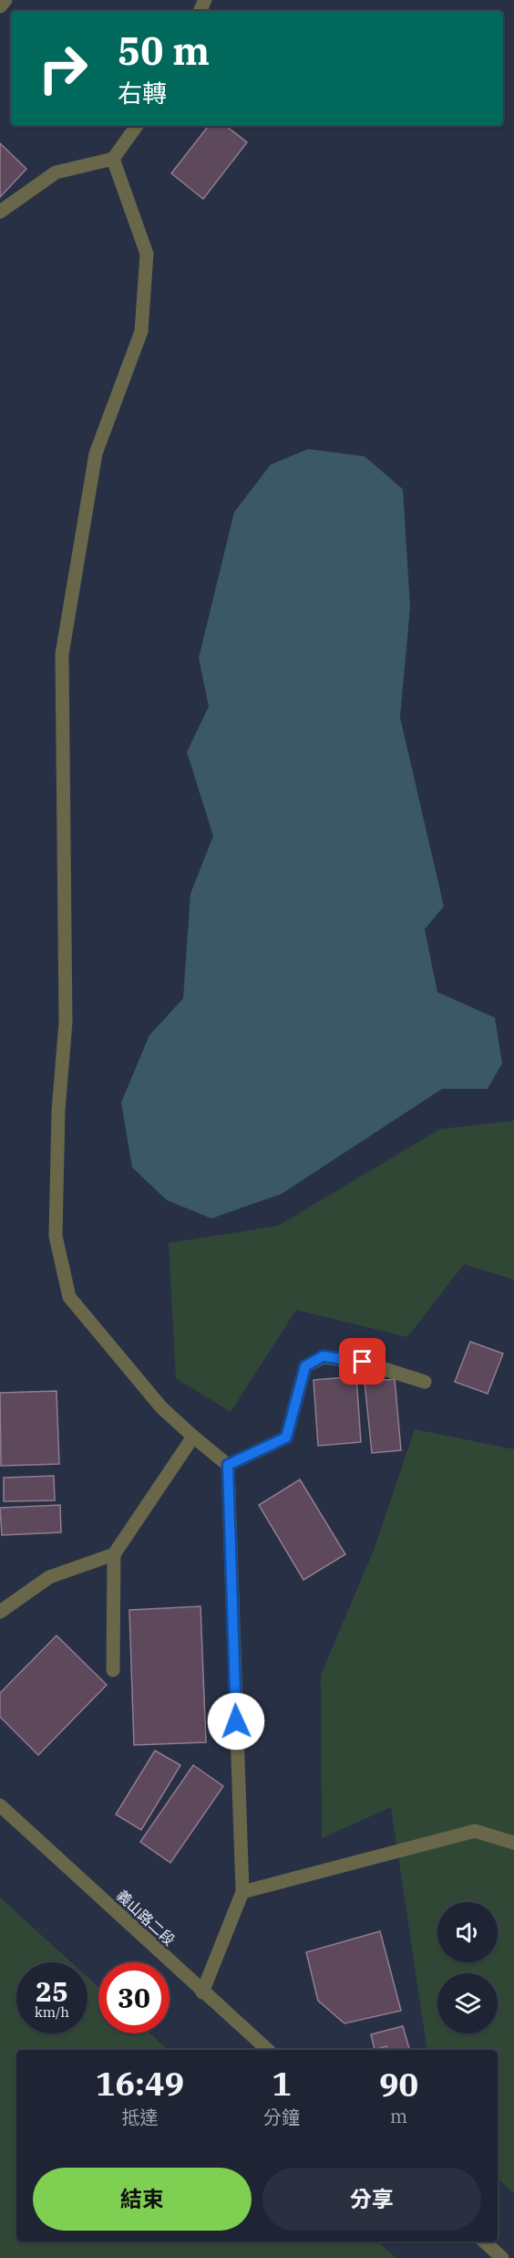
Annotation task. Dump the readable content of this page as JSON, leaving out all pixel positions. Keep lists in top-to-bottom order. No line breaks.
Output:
{"streets":{"street":["義山路二段"]},"page":{"turn":["50 m","右轉"],"speed":"25 km/h","limit":"30","eta":["16:49","抵達","1","分鐘","90","m"],"buttons":["結束","分享"]}}
